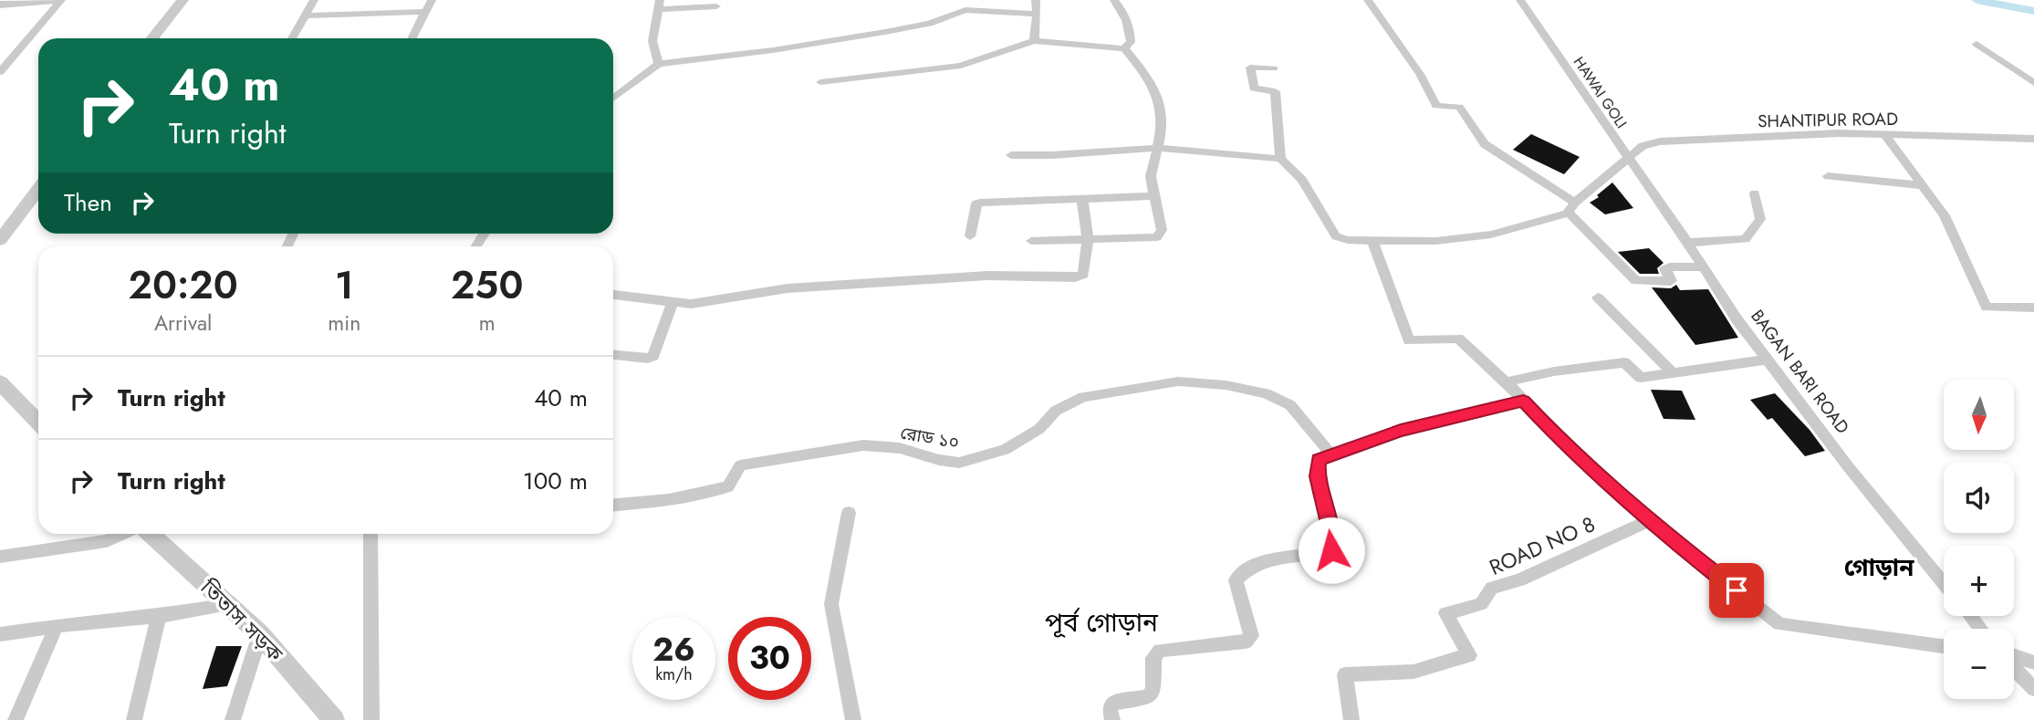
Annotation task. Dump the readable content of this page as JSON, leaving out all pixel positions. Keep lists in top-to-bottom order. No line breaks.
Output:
{"streets":{"street":["HAWAI GOLI","SHANTIPUR ROAD","BAGAN BARI ROAD","রোড ১০","ROAD NO 8","তিতাস সড়ক"]},"crossings":[["HAWAI GOLI","SHANTIPUR ROAD"],["HAWAI GOLI","BAGAN BARI ROAD"],["SHANTIPUR ROAD","BAGAN BARI ROAD"]],"districts":["গোড়ান","পূর্ব গোড়ান"],"north":"bottom","page":{"turn":["40 m","Turn right"],"then":"Then","eta":["20:20","Arrival","1","min","250","m"],"list":[{"name":"Turn right","value":"40 m"},{"name":"Turn right","value":"100 m"}],"map_buttons":["+","−"],"speed":"26 km/h","limit":"30"}}
